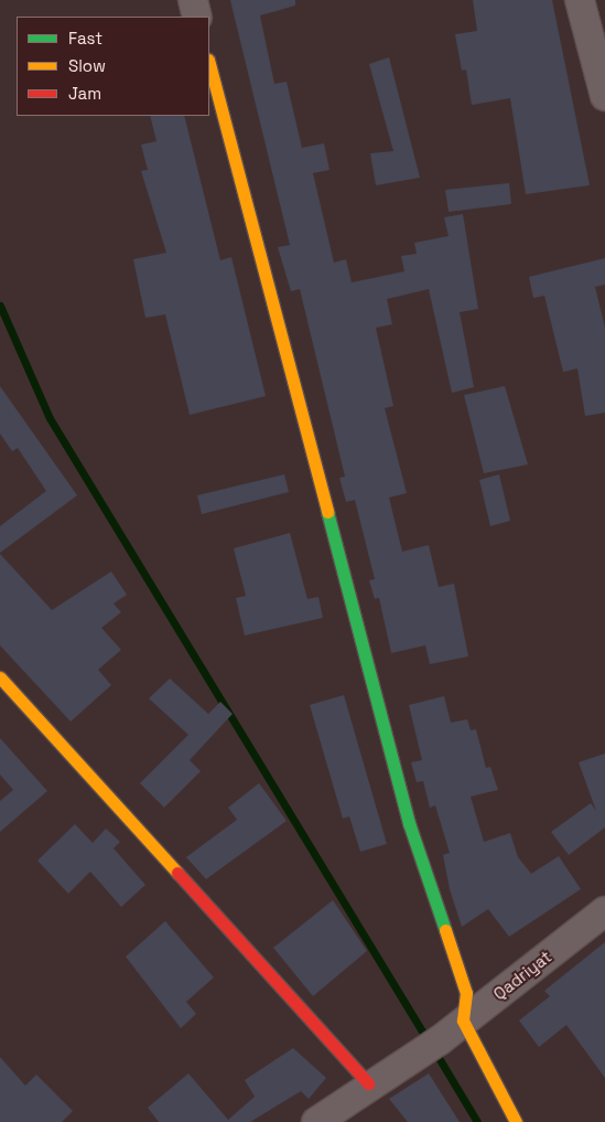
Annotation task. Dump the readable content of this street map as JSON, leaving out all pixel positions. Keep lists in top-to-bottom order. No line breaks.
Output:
{"streets":{"street":["Qadriyat"]},"legend":["Fast","Slow","Jam"]}
